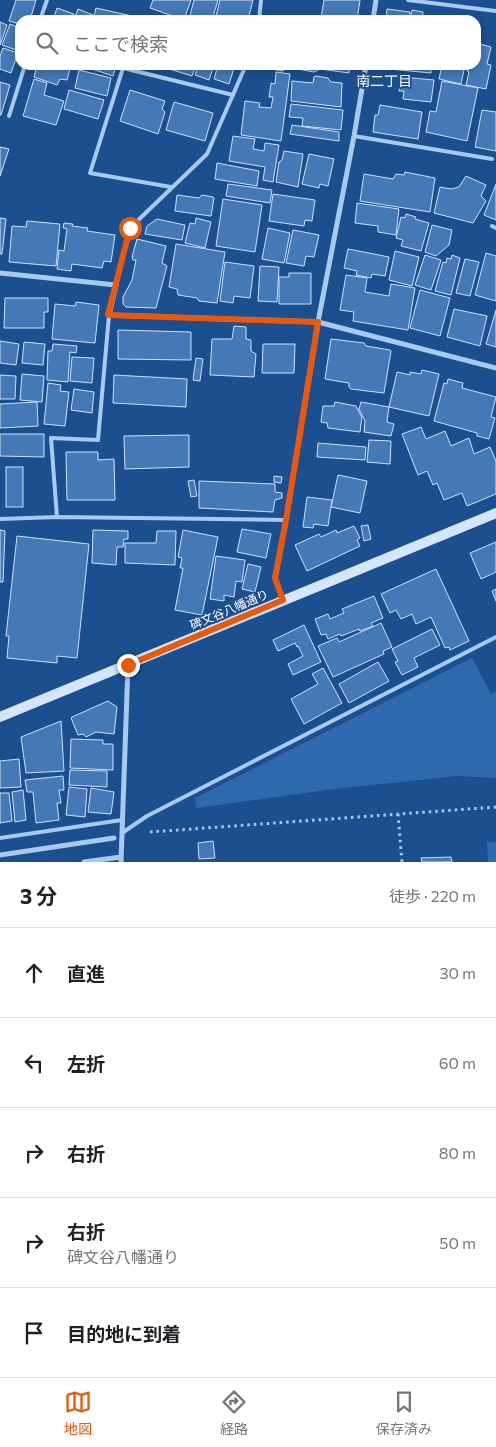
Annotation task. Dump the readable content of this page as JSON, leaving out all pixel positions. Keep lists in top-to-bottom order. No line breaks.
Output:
{"streets":{"street":["碑文谷八幡通り"]},"districts":["南二丁目"],"page":{"search":"ここで検索","heading":["3 分","徒歩 · 220 m"],"list":[["直進","30 m"],["左折","60 m"],["右折","80 m"],["右折","碑文谷八幡通り","50 m"],"目的地に到着"],"nav":["地図","経路","保存済み"]}}
